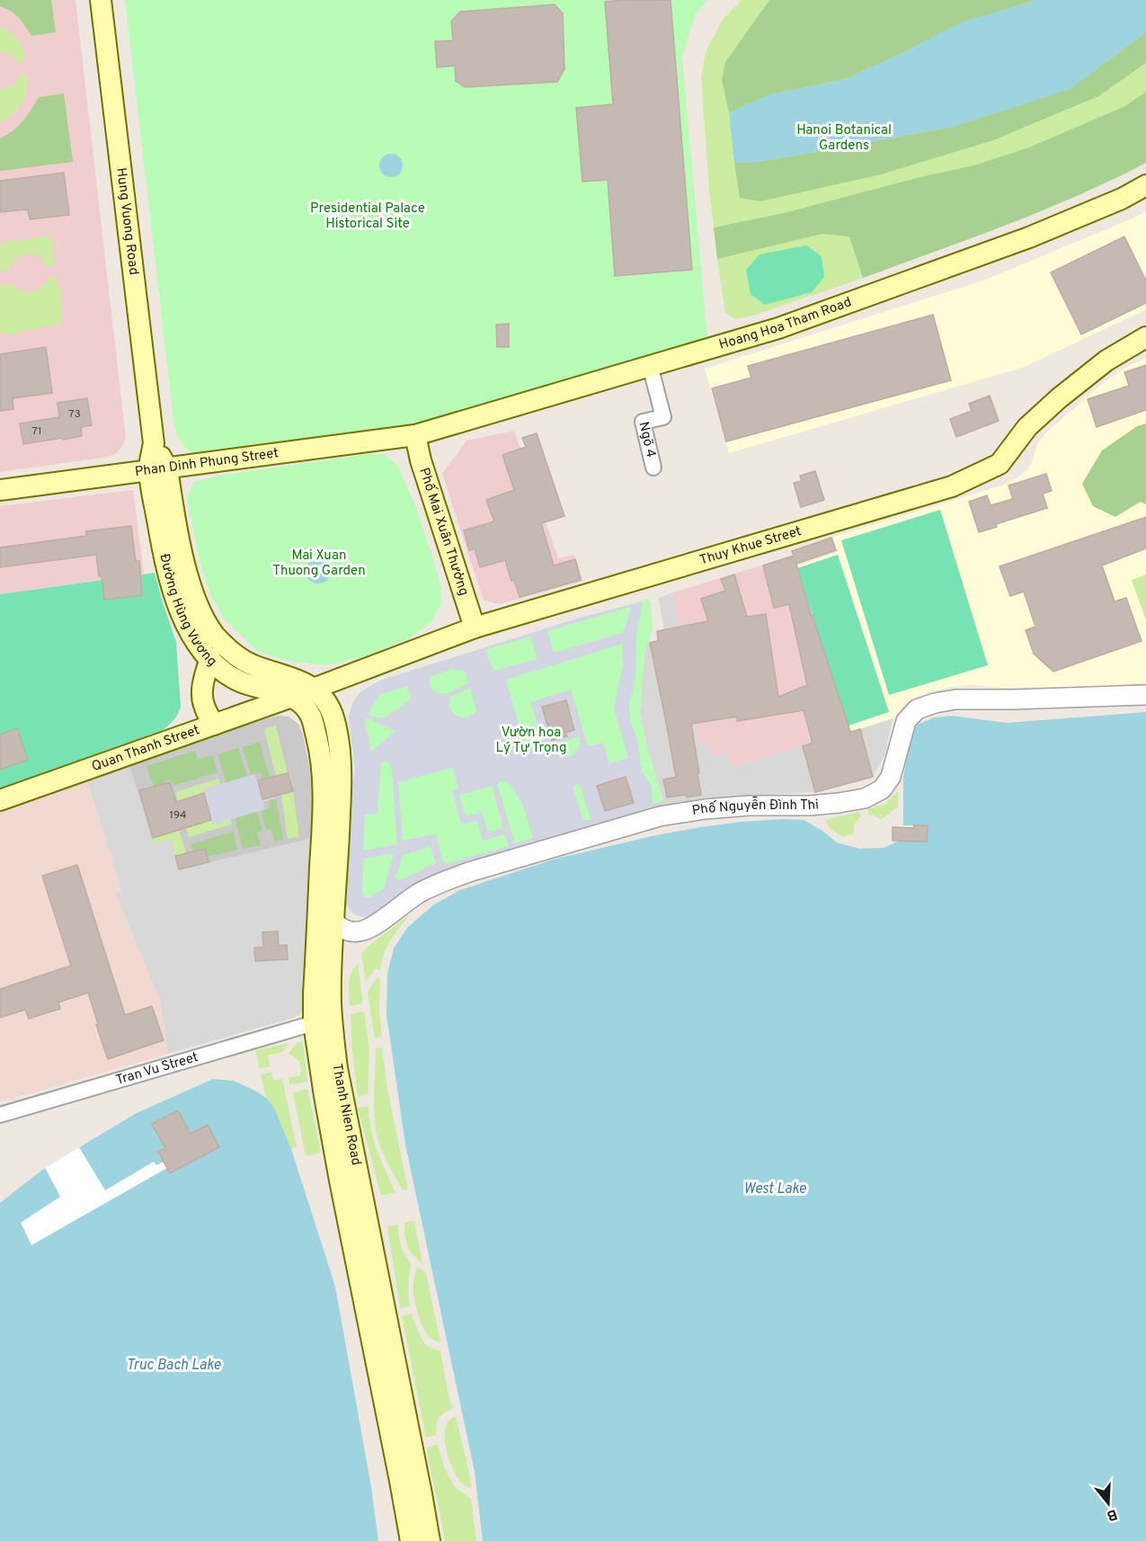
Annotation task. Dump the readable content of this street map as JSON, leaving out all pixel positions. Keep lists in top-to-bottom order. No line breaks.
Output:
{"streets":{"main road":["Hung Vuong Road","Hoang Hoa Tham Road","Phan Dinh Phung Street","Phố Mai Xuân Thưởng","Thuy Khue Street","Đường Hùng Vương","Quan Thanh Street","Thanh Nien Road"],"street":["Ngõ 4","Phố Nguyễn Đình Thi","Tran Vu Street"]},"crossings":[["Hung Vuong Road","Phan Dinh Phung Street"],["Hung Vuong Road","Đường Hùng Vương"],["Hoang Hoa Tham Road","Ngõ 4"],["Hoang Hoa Tham Road","Phan Dinh Phung Street"],["Hoang Hoa Tham Road","Phố Mai Xuân Thưởng"],["Phan Dinh Phung Street","Phố Mai Xuân Thưởng"],["Phan Dinh Phung Street","Đường Hùng Vương"],["Phố Mai Xuân Thưởng","Thuy Khue Street"],["Thuy Khue Street","Đường Hùng Vương"],["Thuy Khue Street","Quan Thanh Street"],["Thuy Khue Street","Thanh Nien Road"],["Đường Hùng Vương","Quan Thanh Street"],["Đường Hùng Vương","Thanh Nien Road"],["Quan Thanh Street","Thanh Nien Road"],["Phố Nguyễn Đình Thi","Thanh Nien Road"],["Tran Vu Street","Thanh Nien Road"]],"water":["West Lake","Truc Bach Lake"],"parks":["Hanoi Botanical Gardens","Presidential Palace Historical Site","Mai Xuan Thuong Garden","Vườn hoa Lý Tự Trọng"],"house_numbers":["73","71","194"],"north":"bottom"}
